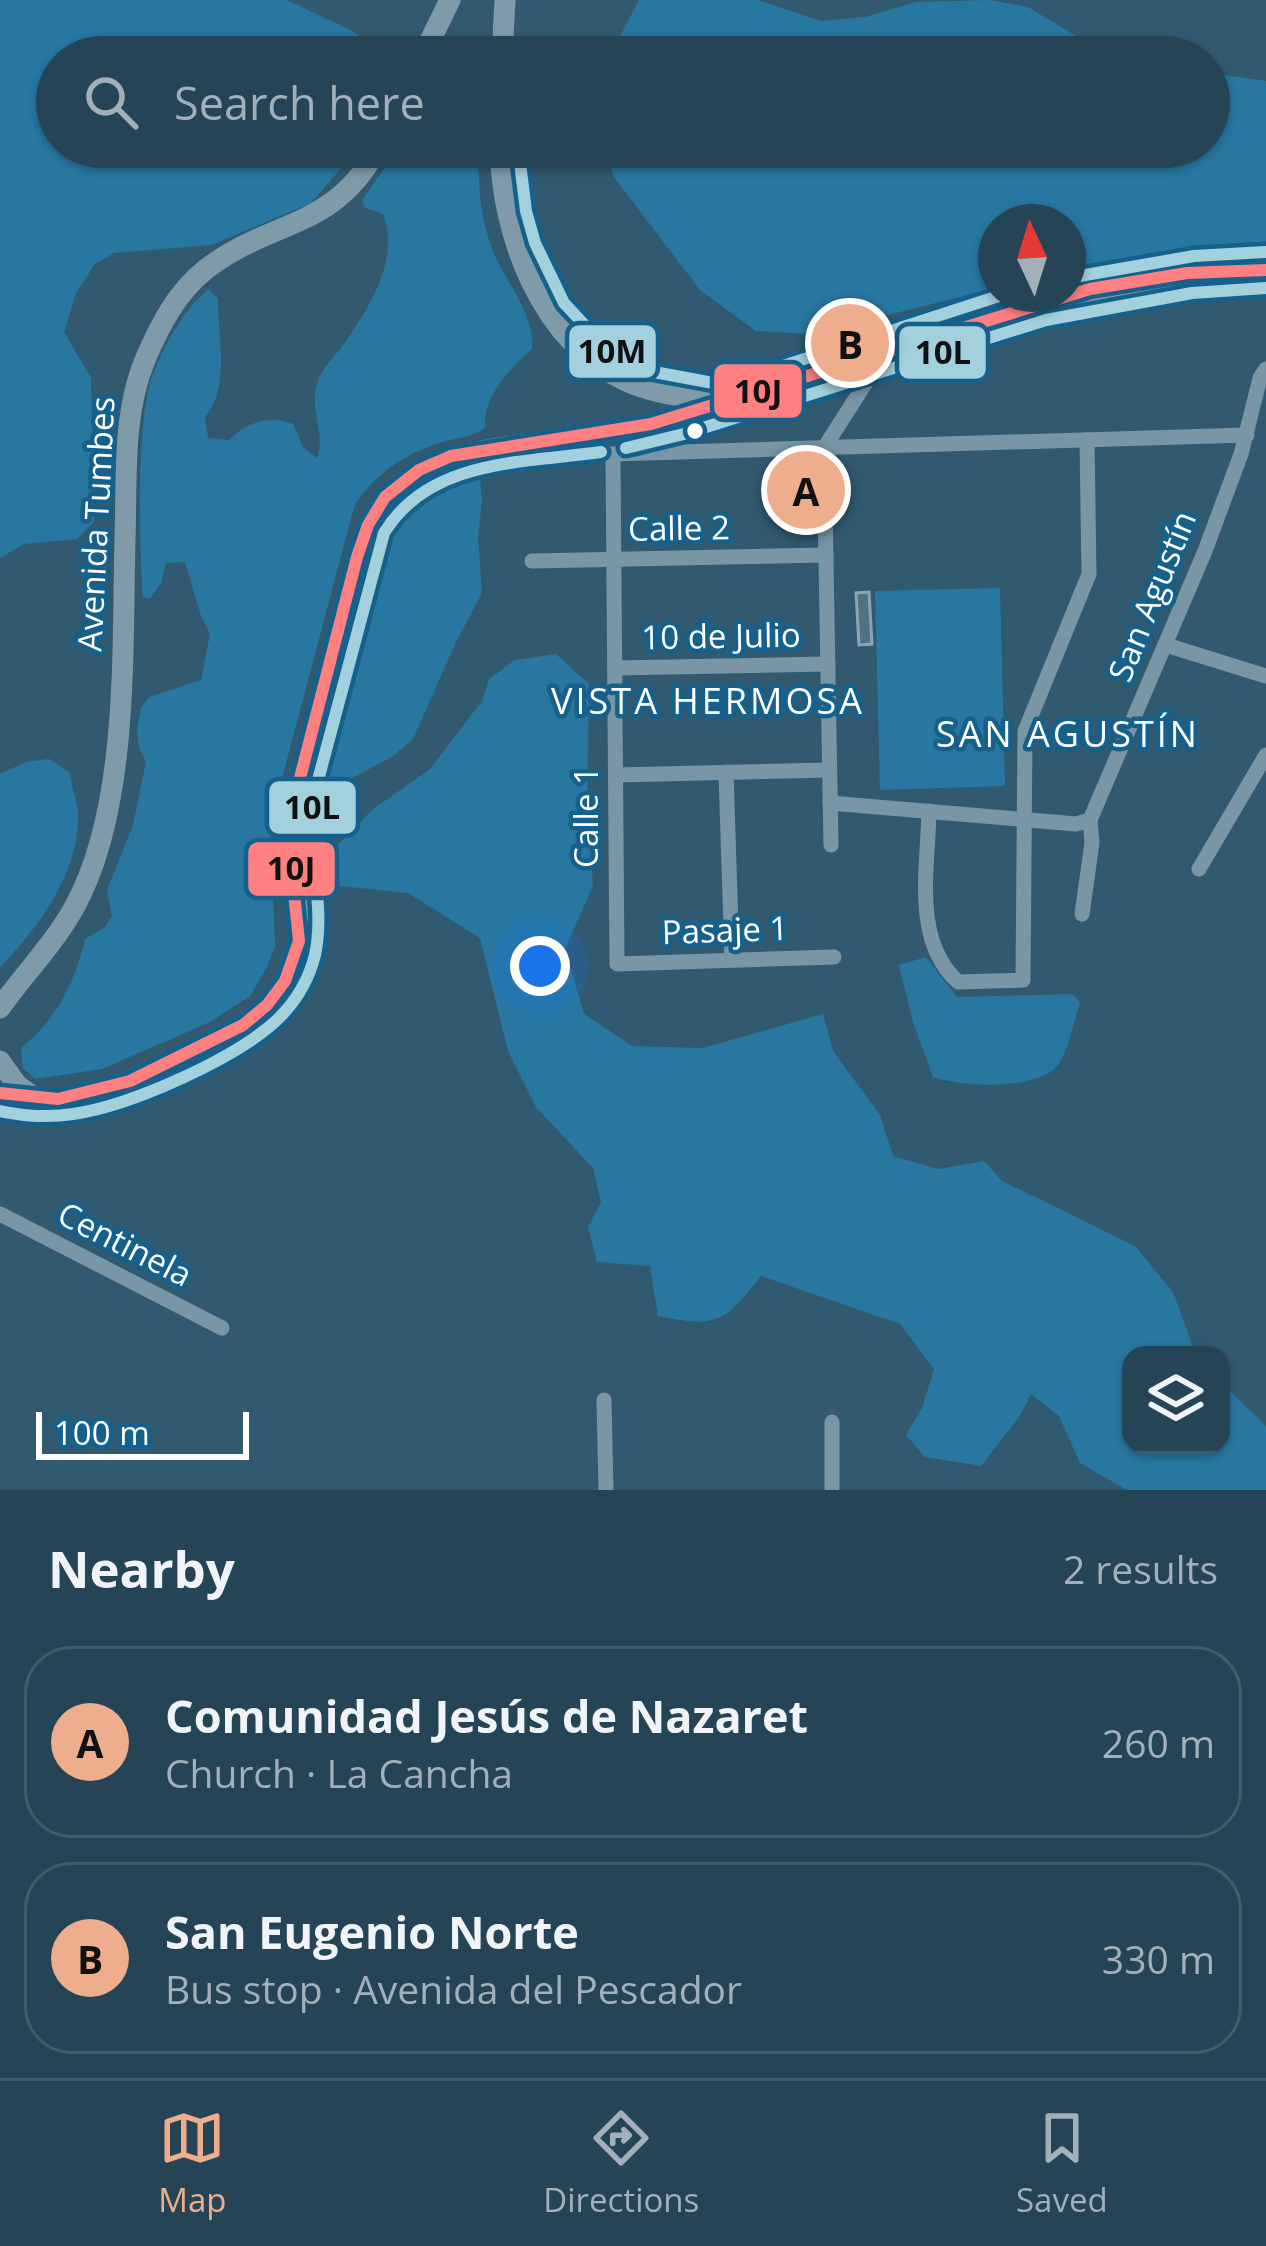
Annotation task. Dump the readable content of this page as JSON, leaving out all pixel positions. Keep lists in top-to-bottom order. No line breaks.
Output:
{"streets":{"main road":["Avenida Tumbes"],"street":["Calle 2","San Agustín","10 de Julio","Calle 1","Pasaje 1","Centinela"]},"crossings":[["Calle 2","Calle 1"],["10 de Julio","Calle 1"],["Calle 1","Pasaje 1"]],"districts":["VISTA HERMOSA","SAN AGUSTÍN"],"lines":["transit line 10M","transit line 10J","transit line 10L"],"scale_bar":"100 m","north":"top","page":{"search":"Search here","pins":["B","A"],"scale":"100 m","heading":["Nearby","2 results"],"list":[{"mark":"A","name":"Comunidad Jesús de Nazaret","note":"Church · La Cancha","value":"260 m"},{"mark":"B","name":"San Eugenio Norte","note":"Bus stop · Avenida del Pescador","value":"330 m"}],"nav":["Map","Directions","Saved"]}}
